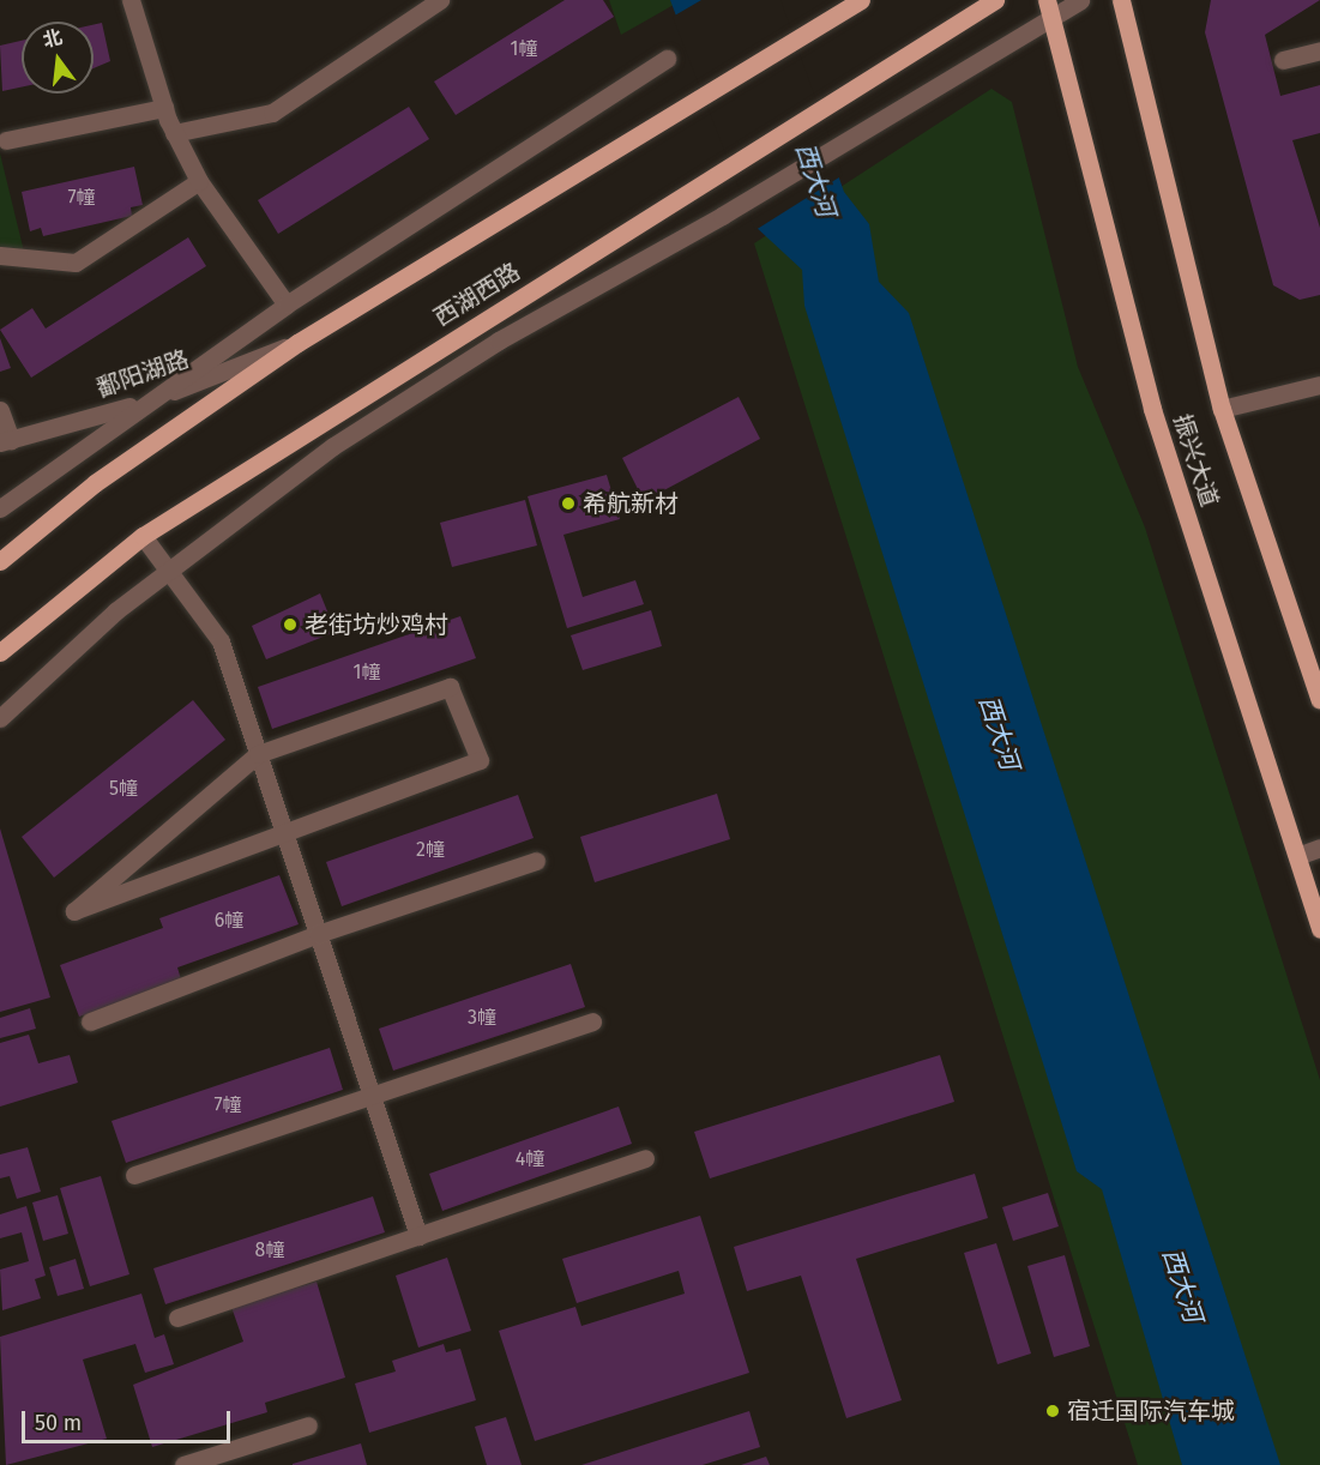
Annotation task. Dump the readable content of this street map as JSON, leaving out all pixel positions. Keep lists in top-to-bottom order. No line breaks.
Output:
{"streets":{"main road":["西湖西路","振兴大道"],"street":["鄱阳湖路"]},"water":["西大河"],"places":["希航新材","老街坊炒鸡村","宿迁国际汽车城"],"house_numbers":["1幢","7幢","1幢","5幢","2幢","6幢","3幢","7幢","4幢","8幢"],"scale_bar":"50 m","north":"top"}
